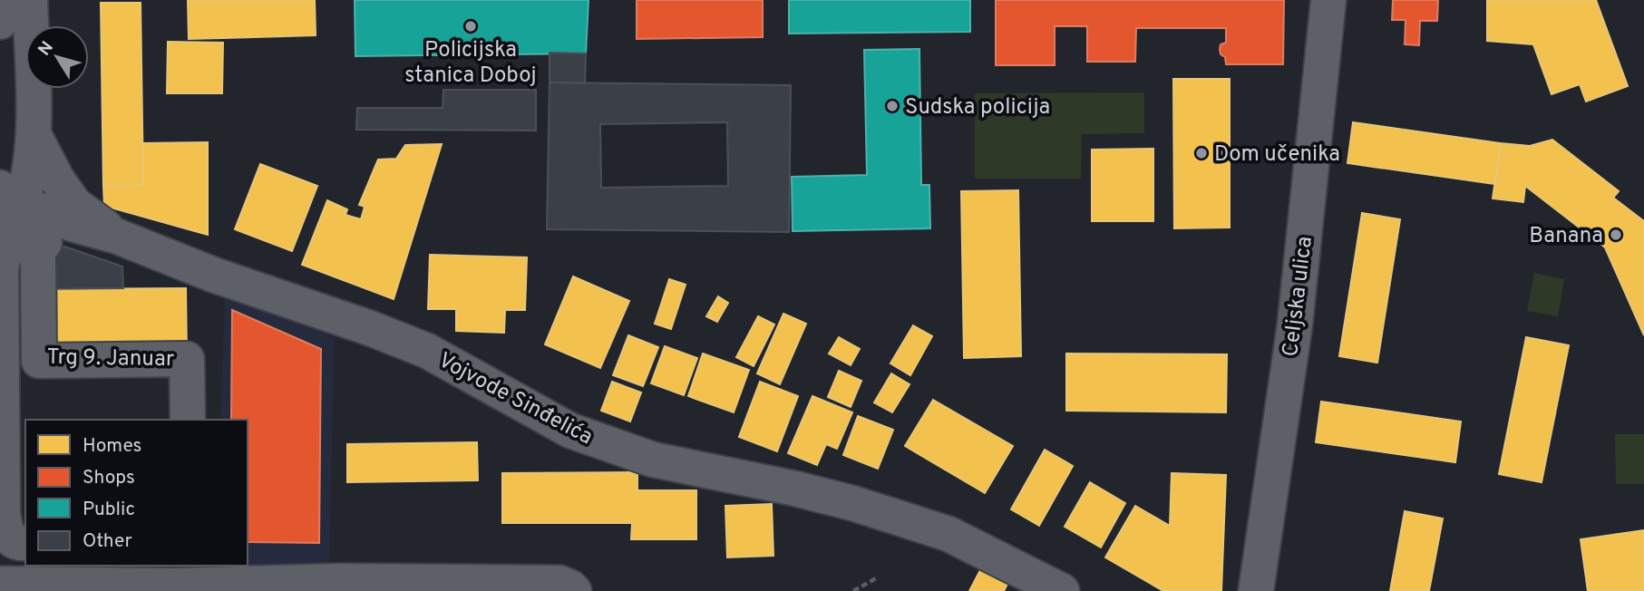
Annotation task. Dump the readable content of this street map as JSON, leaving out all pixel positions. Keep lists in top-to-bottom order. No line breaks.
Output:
{"streets":{"street":["Celjska ulica","Trg 9. Januar","Vojvode Sinđelića"]},"places":["Policijska stanica Doboj","Sudska policija","Dom učenika","Banana"],"legend":["Homes","Shops","Public","Other"],"north":"top left"}
